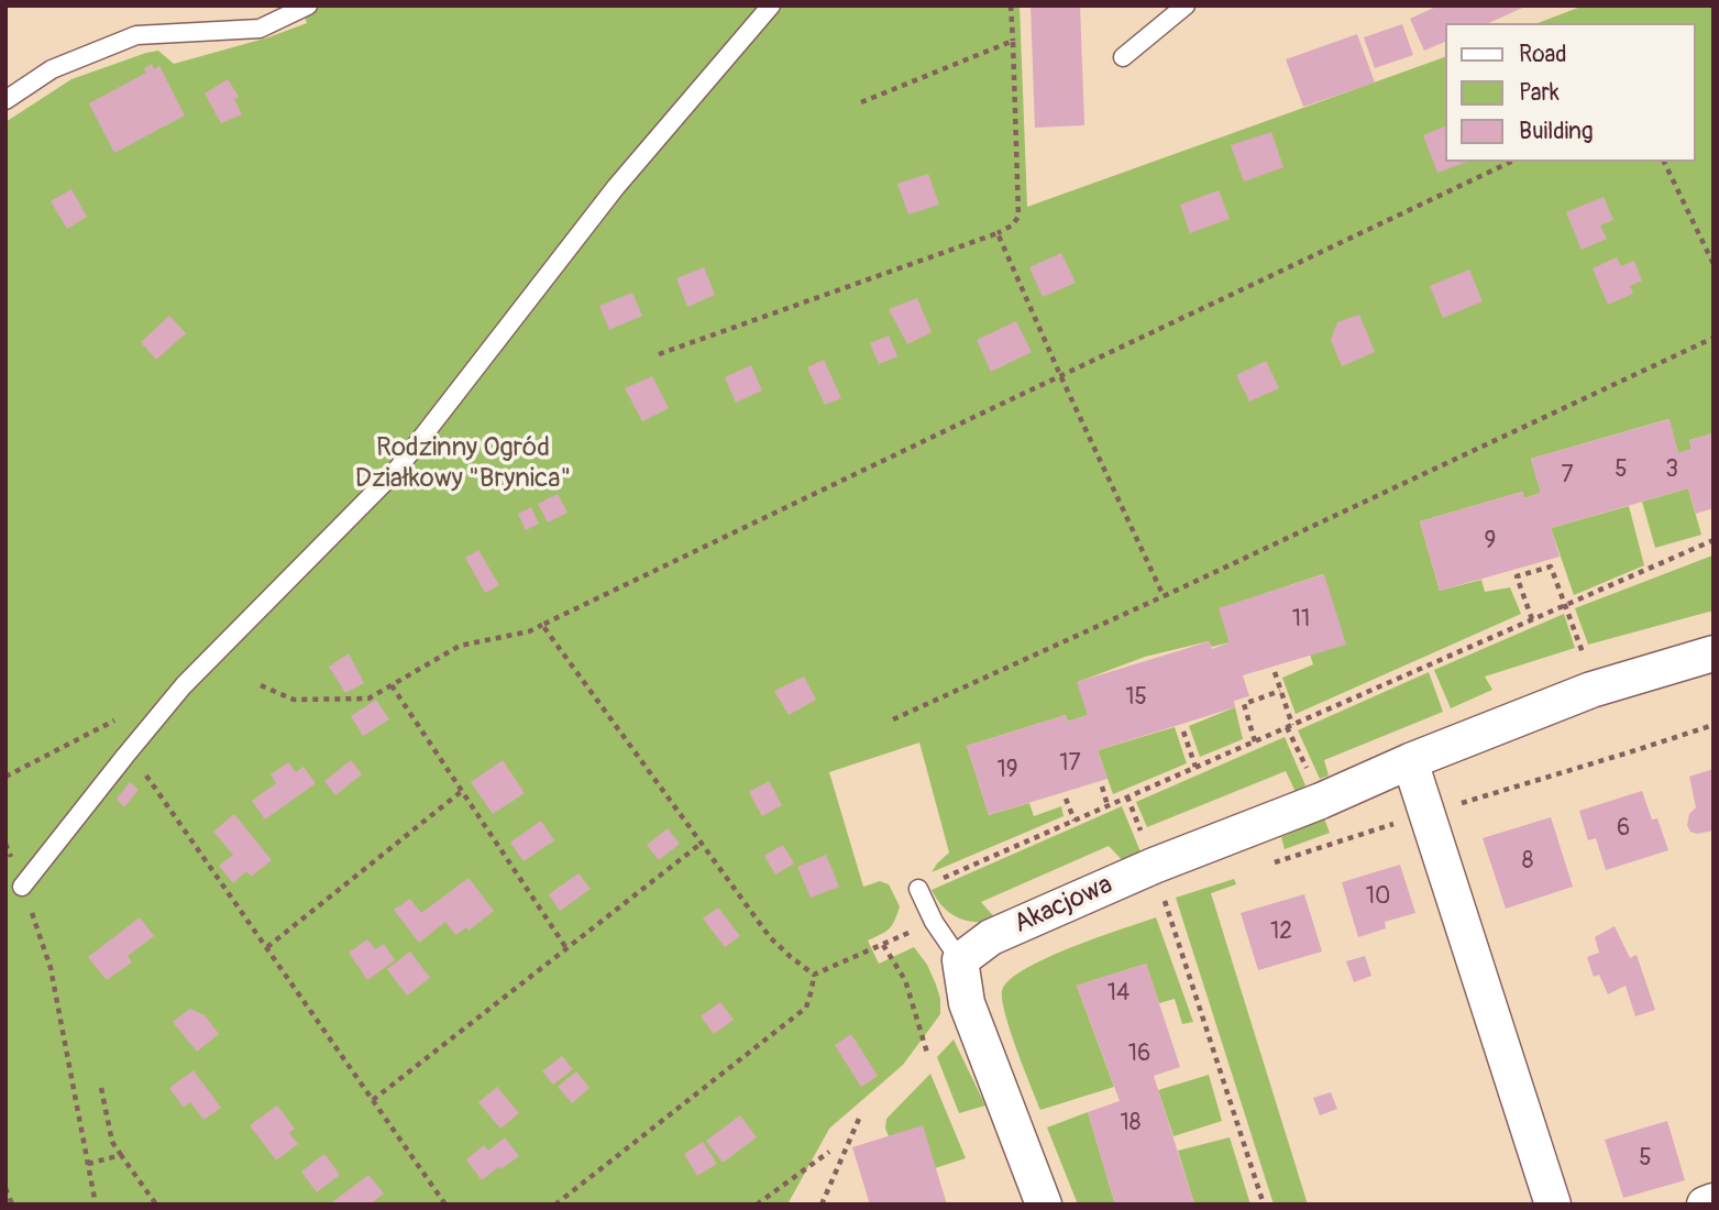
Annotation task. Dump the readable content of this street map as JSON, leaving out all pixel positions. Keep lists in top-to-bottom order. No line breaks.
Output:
{"streets":{"street":["Akacjowa"]},"parks":["Rodzinny Ogród Działkowy \"Brynica\""],"house_numbers":["5","3","7","9","11","15","17","19","6","8","10","12","14","16","18","5"],"legend":["Road","Park","Building"]}
